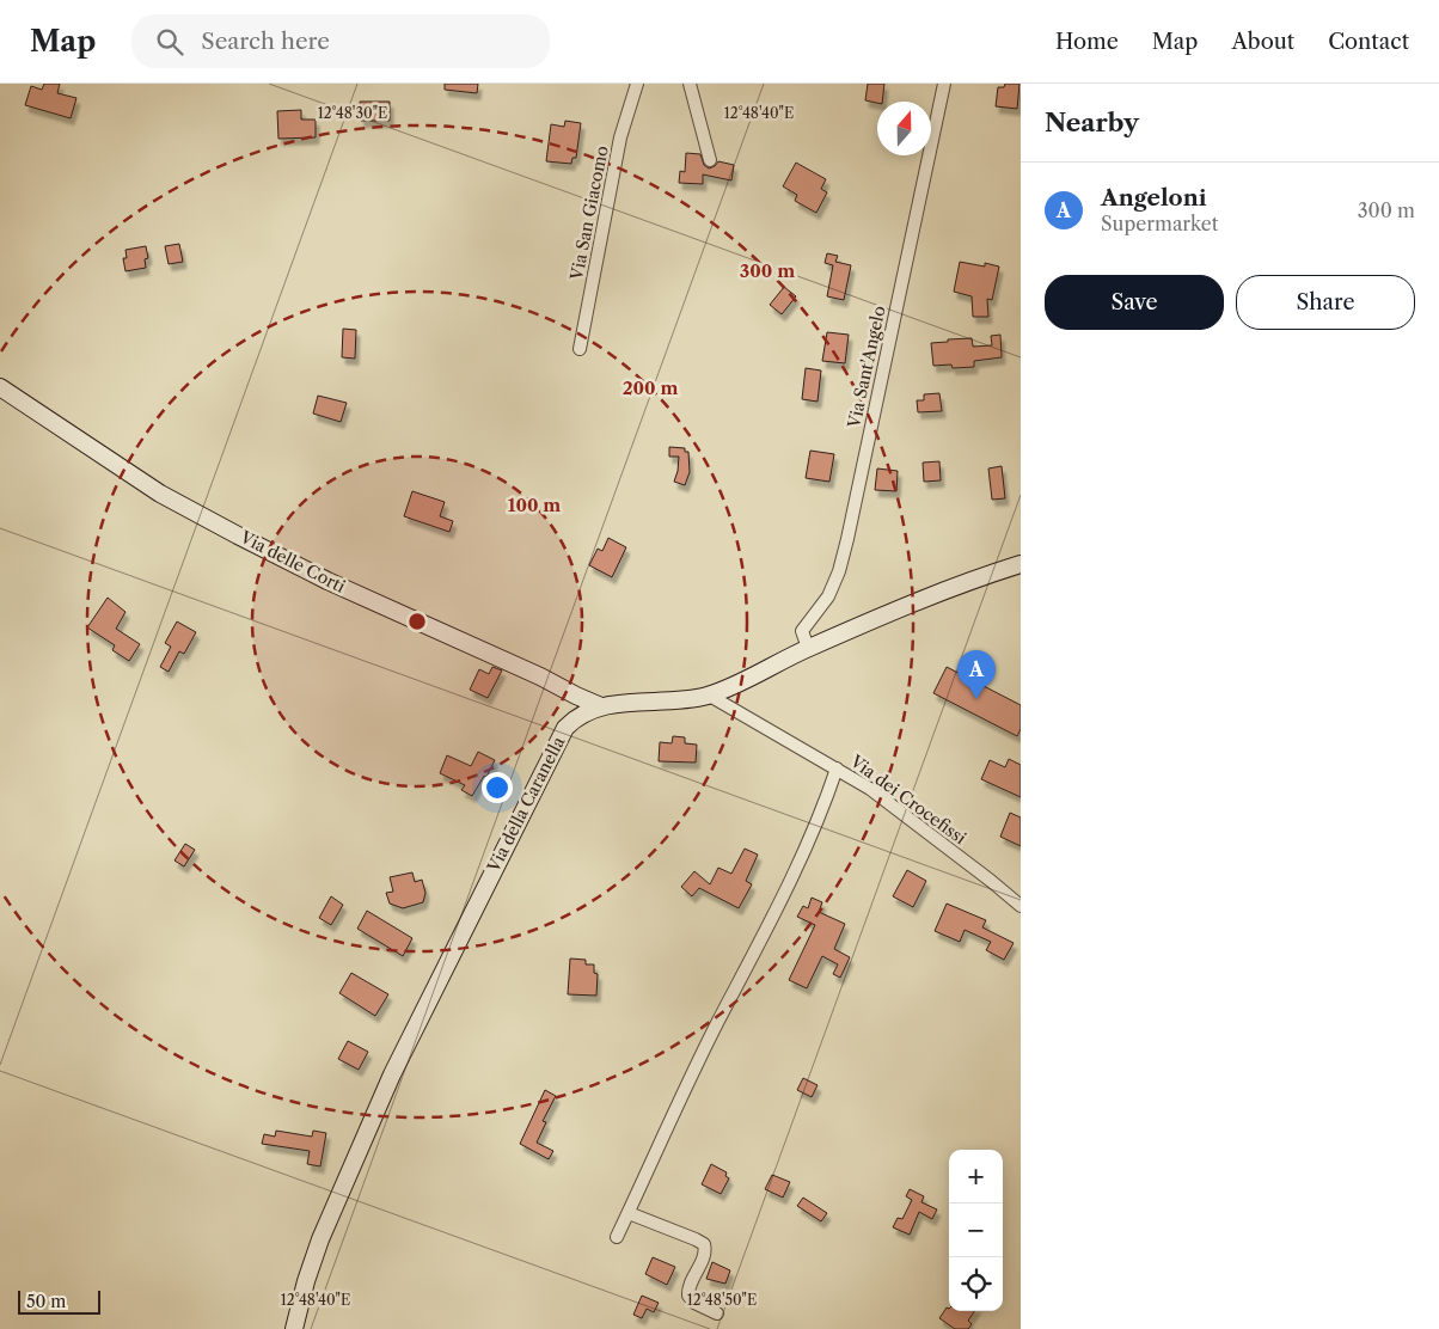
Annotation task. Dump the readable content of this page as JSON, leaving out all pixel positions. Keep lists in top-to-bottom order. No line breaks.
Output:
{"streets":{"main road":["Via delle Corti","Via della Caranella"],"street":["Via San Giacomo","Via Sant'Angelo","Via dei Crocefissi"]},"crossings":[["Via Sant'Angelo","Via della Caranella"],["Via delle Corti","Via della Caranella"],["Via dei Crocefissi","Via della Caranella"]],"scale_bar":"50 m","north":"top","page":{"header":"Map","search":"Search here","nav":["Home","Map","About","Contact"],"heading":"Nearby","list":[{"mark":"A","name":"Angeloni","note":"Supermarket","value":"300 m"}],"buttons":["Save","Share"],"pins":"A","map_buttons":["+","−"],"scale":"50 m"},"coordinates":["12°48'40\"E","12°48'30\"E","12°48'50\"E"],"rings":["300 m","200 m","100 m"]}
